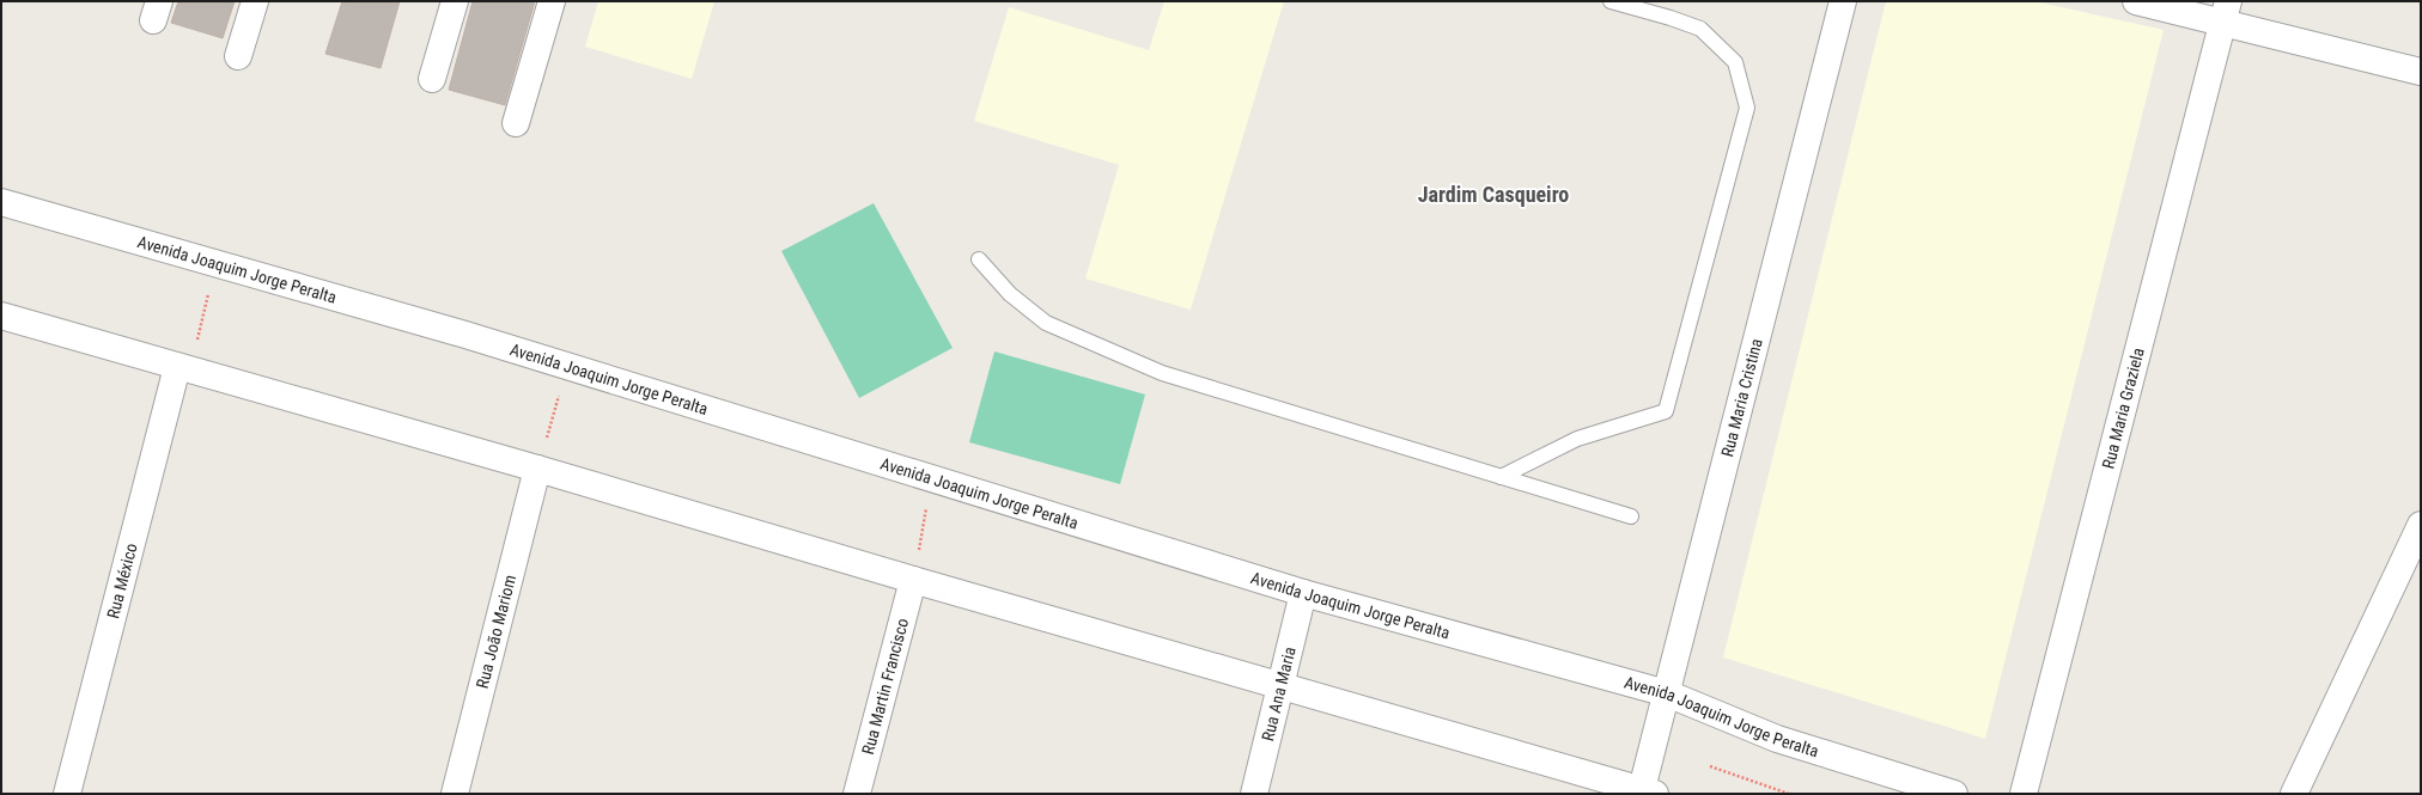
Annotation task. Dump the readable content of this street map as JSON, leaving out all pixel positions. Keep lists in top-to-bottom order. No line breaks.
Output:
{"streets":{"street":["Avenida Joaquim Jorge Peralta","Rua Maria Cristina","Rua Maria Graziela","Rua México","Rua João Mariom","Rua Martin Francisco","Rua Ana Maria"]},"crossings":[["Avenida Joaquim Jorge Peralta","Rua Maria Cristina"],["Avenida Joaquim Jorge Peralta","Rua Ana Maria"]],"districts":["Jardim Casqueiro"]}
